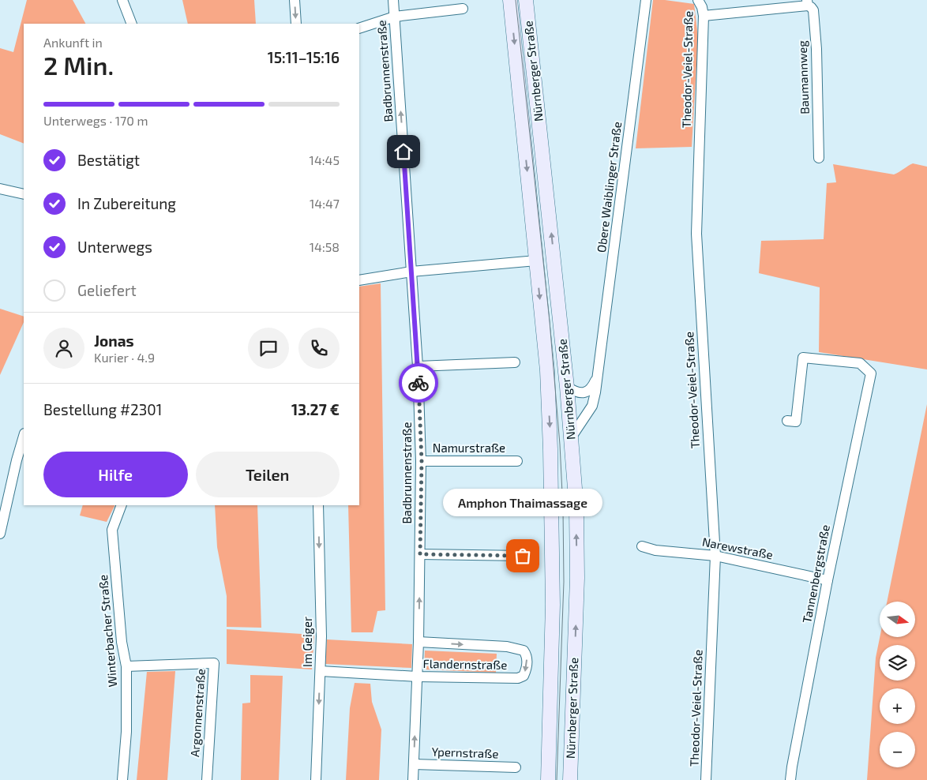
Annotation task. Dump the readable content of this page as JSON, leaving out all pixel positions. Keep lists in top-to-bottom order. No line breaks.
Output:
{"streets":{"main road":["Nürnberger Straße"],"street":["Theodor-Veiel-Straße","Badbrunnenstraße","Baumannweg","Obere Waiblinger Straße","Namurstraße","Narewstraße","Tannenbergstraße","Winterbacher Straße","Im Geiger","Flandernstraße","Argonnenstraße","Ypernstraße"]},"crossings":[["Theodor-Veiel-Straße","Narewstraße"],["Badbrunnenstraße","Namurstraße"],["Badbrunnenstraße","Flandernstraße"],["Badbrunnenstraße","Ypernstraße"],["Nürnberger Straße","Obere Waiblinger Straße"],["Narewstraße","Tannenbergstraße"],["Winterbacher Straße","Argonnenstraße"],["Im Geiger","Flandernstraße"]],"one_way":["Badbrunnenstraße","Im Geiger"],"places":["Amphon Thaimassage"],"north":"right","page":{"heading":["2 Min.","Ankunft in","15:11–15:16"],"panel":["Jonas","Kurier · 4.9","Bestellung #2301","13.27 €"],"bar":"Unterwegs · 170 m","list":[["Bestätigt","14:45"],["In Zubereitung","14:47"],["Unterwegs","14:58"],"Geliefert"],"buttons":["Hilfe","Teilen"],"bubble":"Amphon Thaimassage","map_buttons":["+","−"]}}
